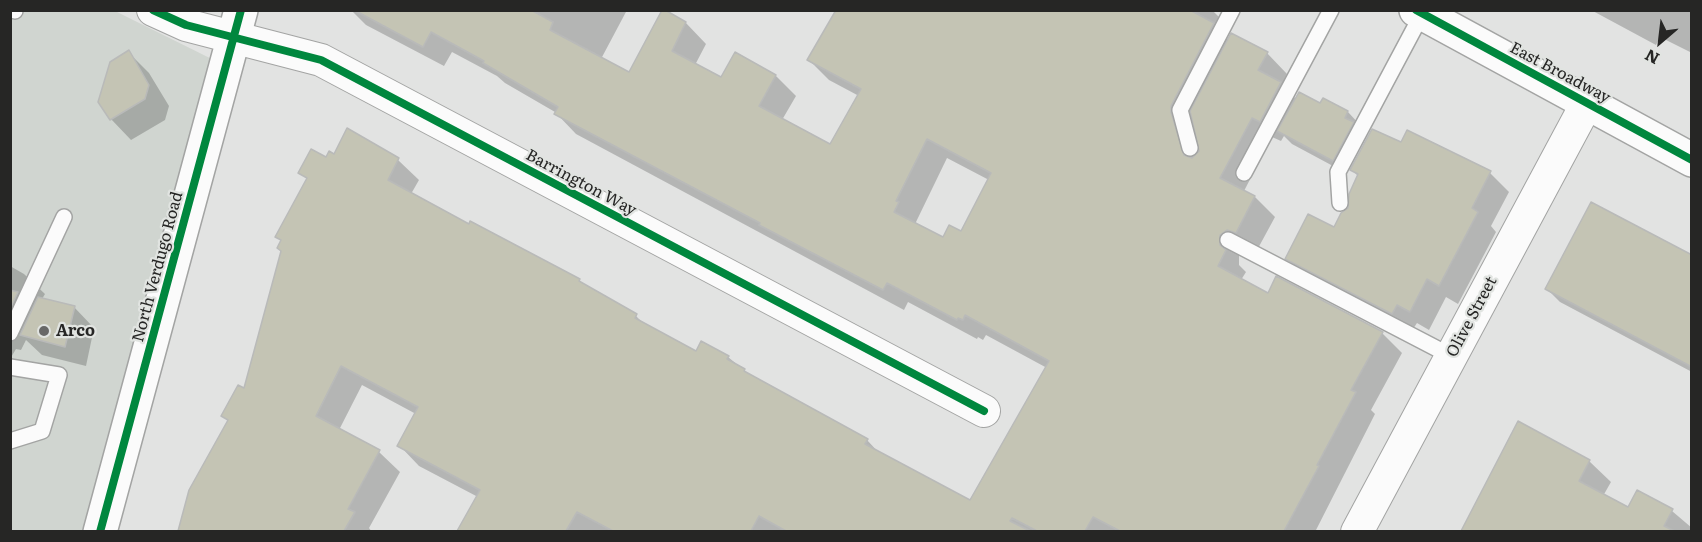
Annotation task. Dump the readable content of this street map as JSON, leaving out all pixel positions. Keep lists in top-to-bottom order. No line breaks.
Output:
{"streets":{"main road":["East Broadway","North Verdugo Road"],"street":["Barrington Way","Olive Street"]},"crossings":[["East Broadway","Olive Street"],["Barrington Way","North Verdugo Road"]],"places":["Arco"],"north":"bottom left"}
